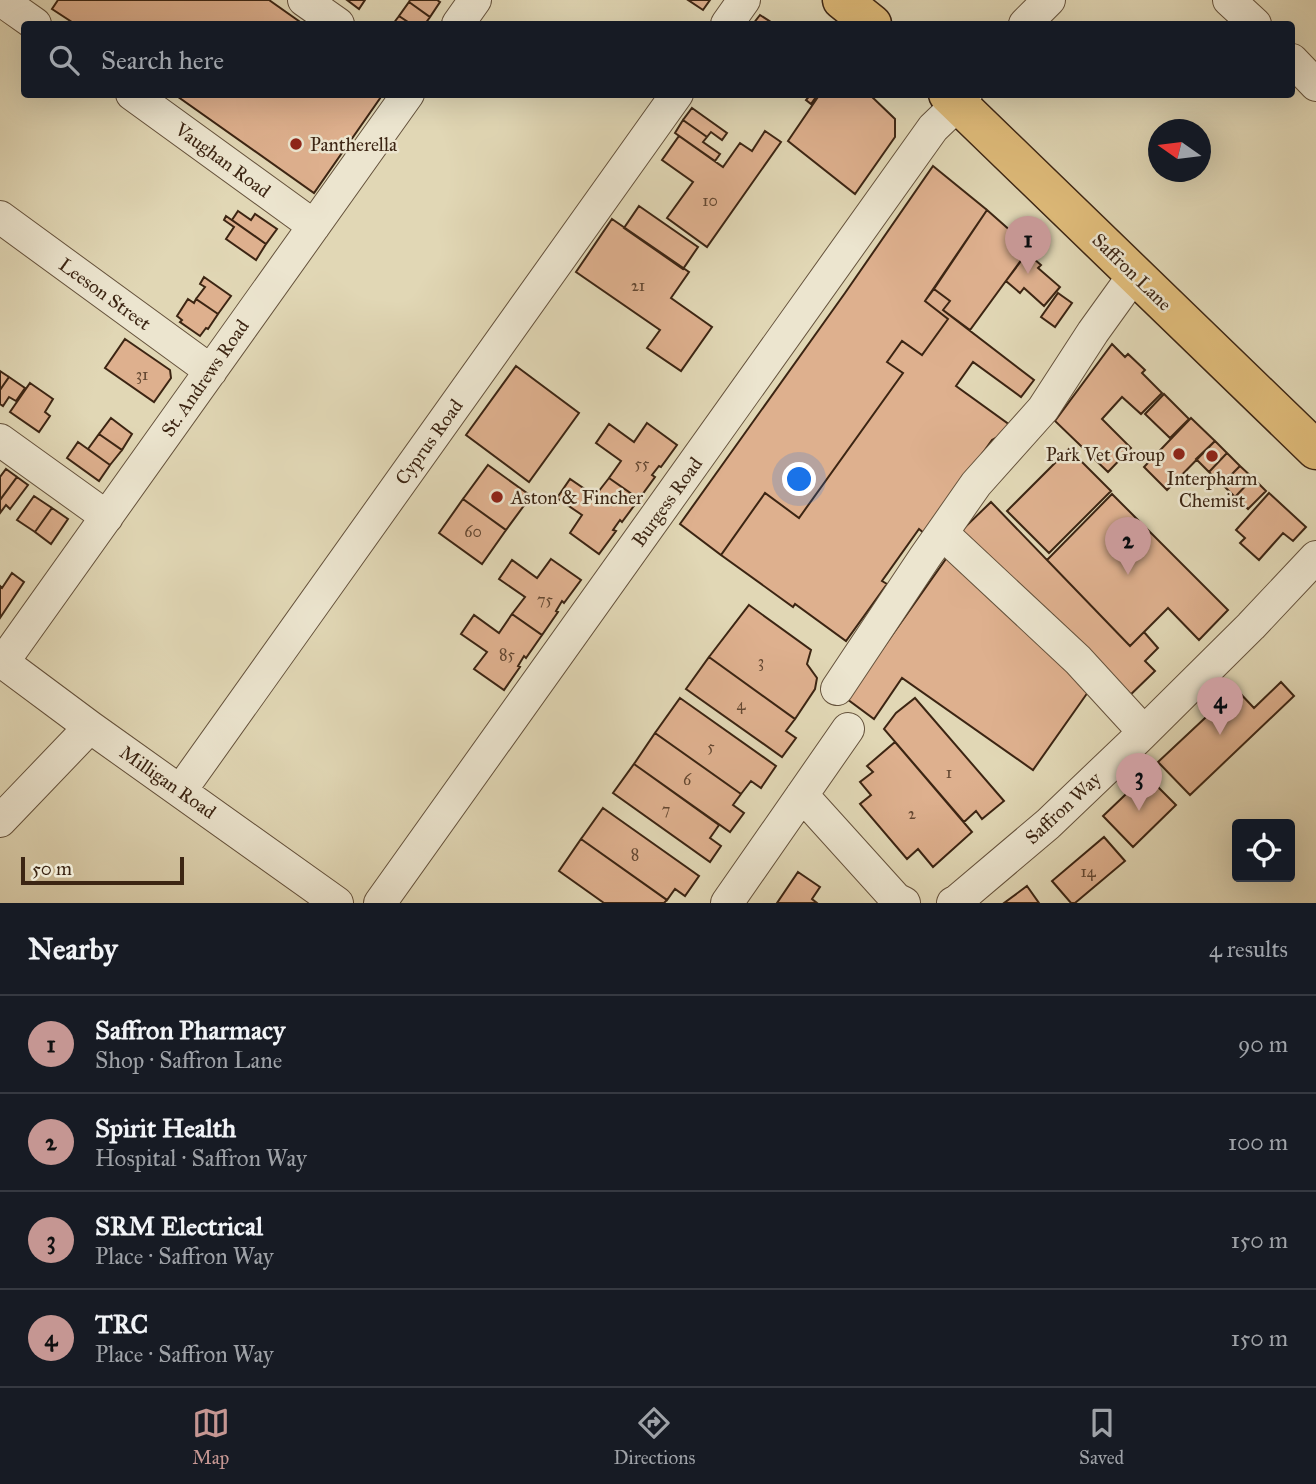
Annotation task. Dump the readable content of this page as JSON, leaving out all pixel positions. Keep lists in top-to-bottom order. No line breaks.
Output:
{"streets":{"main road":["Saffron Lane"],"street":["Vaughan Road","Leeson Street","St. Andrews Road","Cyprus Road","Burgess Road","Milligan Road","Saffron Way"]},"crossings":[["Vaughan Road","St. Andrews Road"],["Saffron Lane","Burgess Road"],["Leeson Street","St. Andrews Road"],["St. Andrews Road","Milligan Road"],["Cyprus Road","Milligan Road"]],"places":["Pantherella","Park Vet Group","Interpharm Chemist","Aston & Fincher"],"house_numbers":["10","21","31","55","60","75","85","3","4","5","1","6","7","2","8","14"],"scale_bar":"50 m","north":"left","page":{"search":"Search here","pins":["1","2","4","3"],"scale":"50 m","heading":["Nearby","4 results"],"list":[{"mark":"1","name":"Saffron Pharmacy","note":"Shop · Saffron Lane","value":"90 m"},{"mark":"2","name":"Spirit Health","note":"Hospital · Saffron Way","value":"100 m"},{"mark":"3","name":"SRM Electrical","note":"Place · Saffron Way","value":"150 m"},{"mark":"4","name":"TRC","note":"Place · Saffron Way","value":"150 m"}],"nav":["Map","Directions","Saved"]}}
